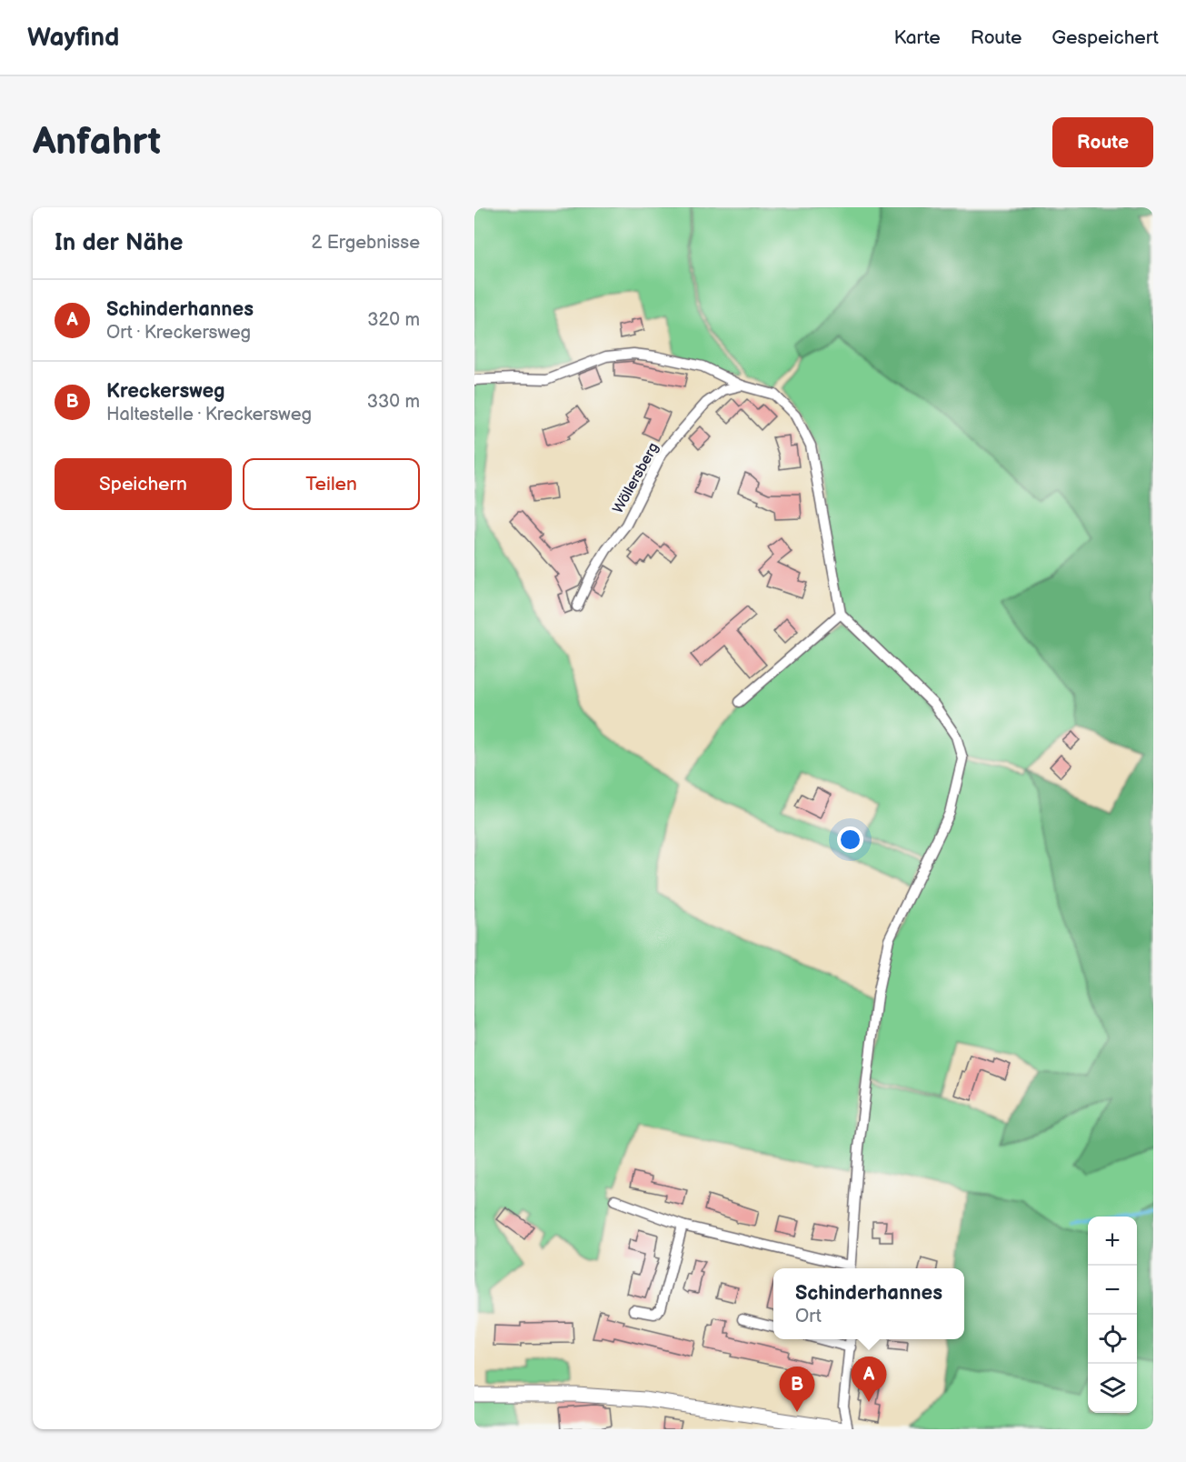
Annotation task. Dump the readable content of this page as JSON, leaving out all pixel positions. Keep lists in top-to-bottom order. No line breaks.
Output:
{"streets":{"street":["Wöllersberg"]},"page":{"header":"Wayfind","nav":["Karte","Route","Gespeichert"],"buttons":["Route",["Speichern","Teilen"]],"title":"Anfahrt","heading":["In der Nähe","2 Ergebnisse"],"list":[{"mark":"A","name":"Schinderhannes","note":"Ort · Kreckersweg","value":"320 m"},{"mark":"B","name":"Kreckersweg","note":"Haltestelle · Kreckersweg","value":"330 m"}],"map_buttons":["+","−"],"popup":["Schinderhannes","Ort"],"pins":["A","B"]}}
